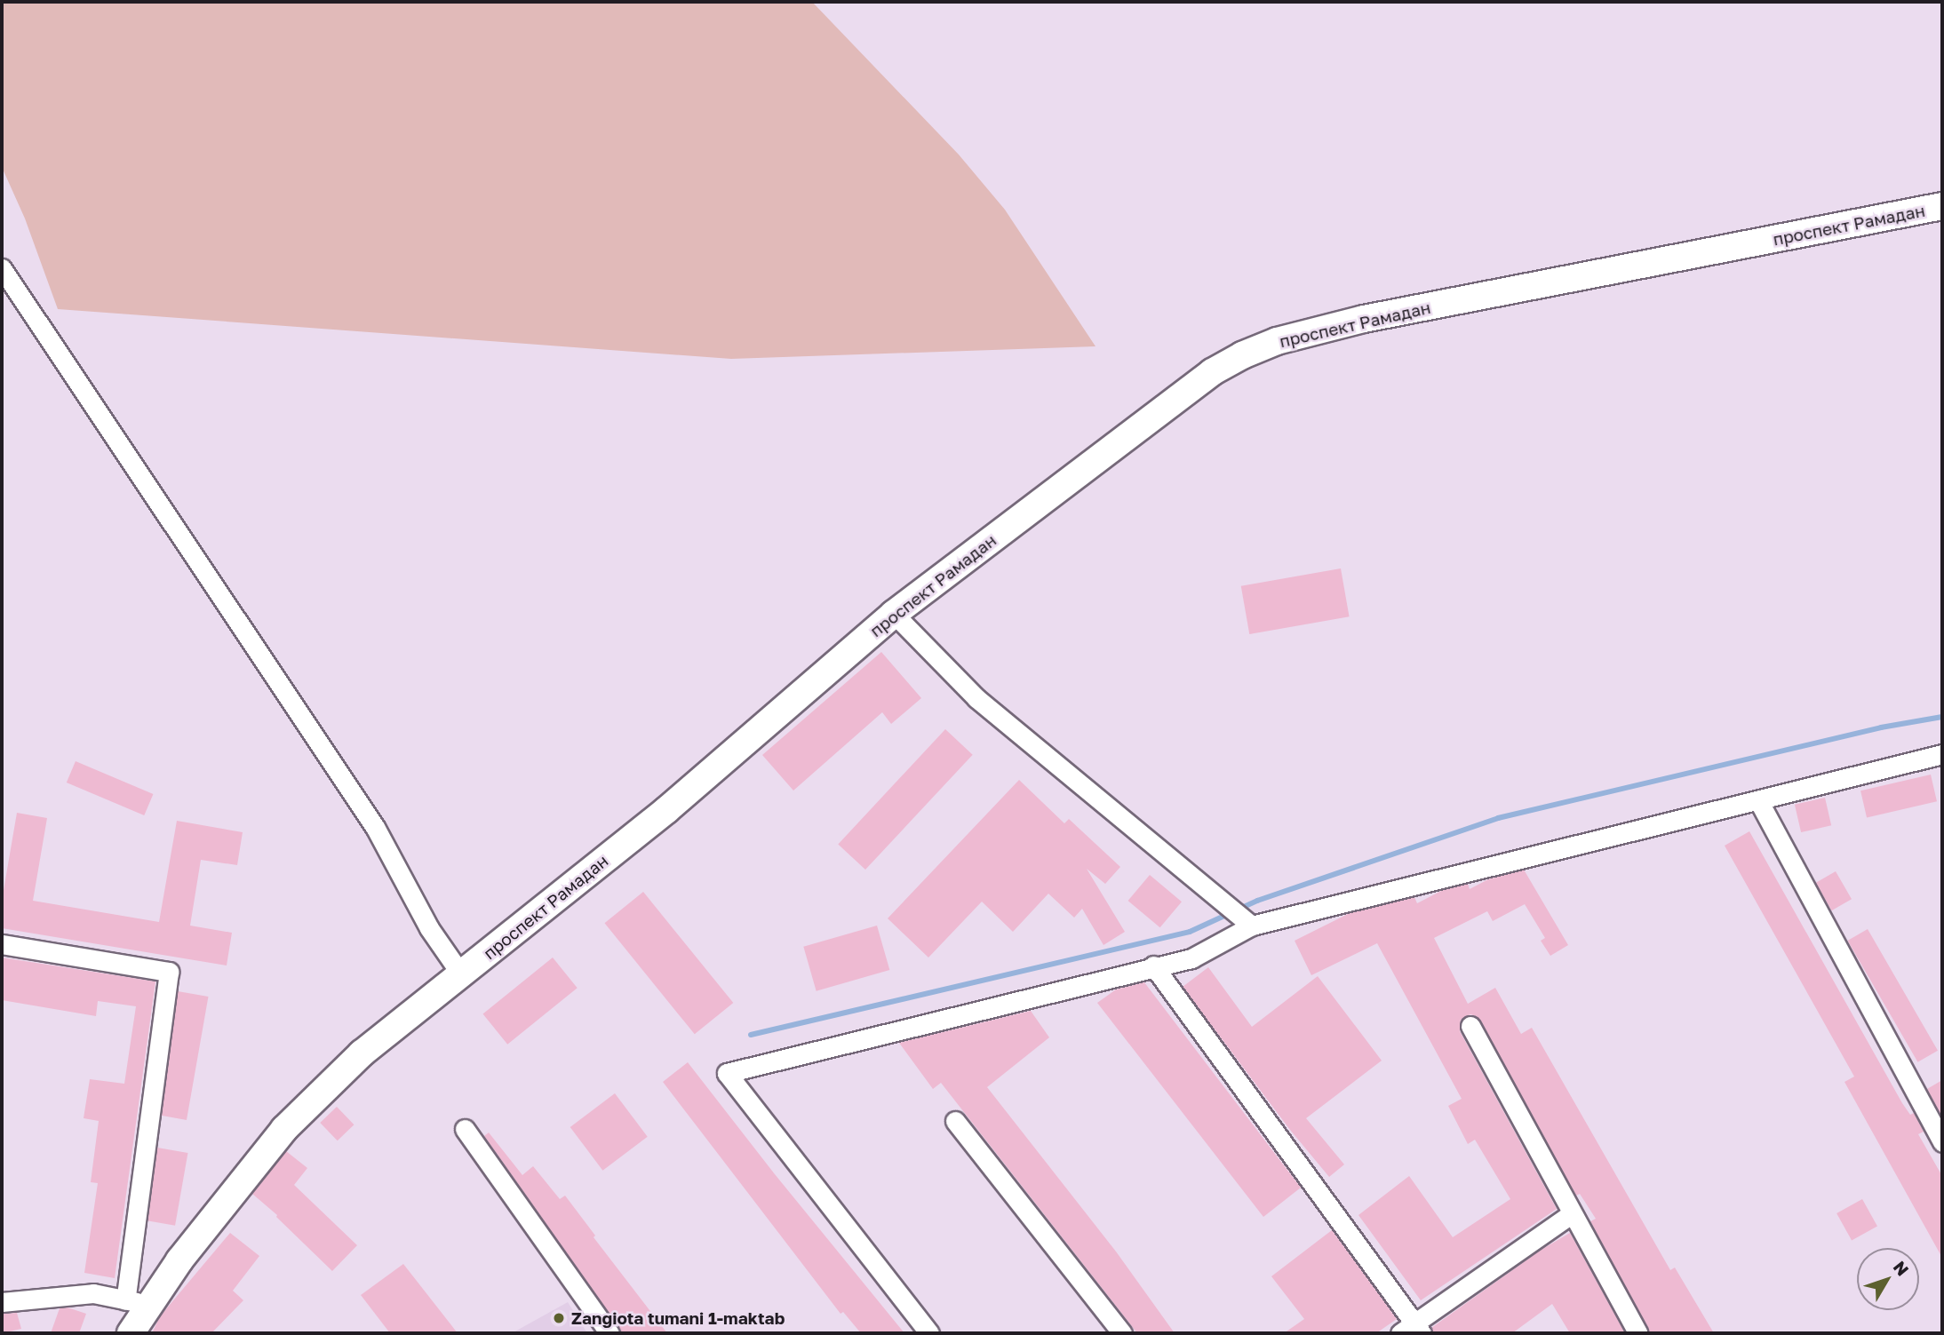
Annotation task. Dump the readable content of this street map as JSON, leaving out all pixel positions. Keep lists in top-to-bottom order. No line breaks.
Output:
{"streets":{"main road":["проспект Рамадан"]},"places":["Zangiota tumani 1-maktab"],"north":"top right"}
